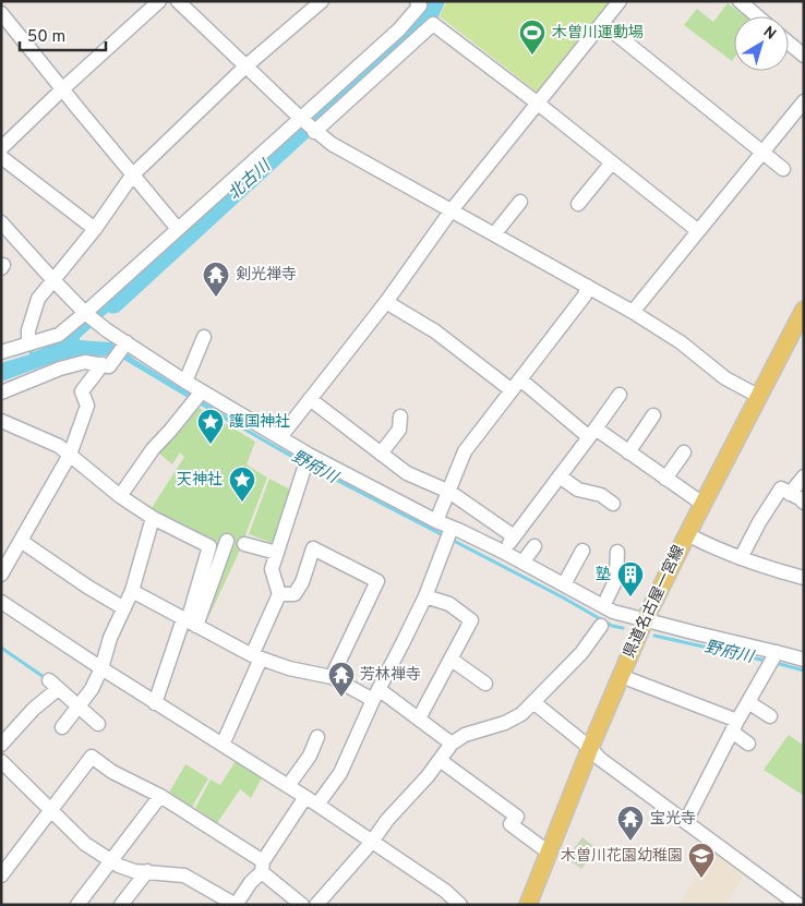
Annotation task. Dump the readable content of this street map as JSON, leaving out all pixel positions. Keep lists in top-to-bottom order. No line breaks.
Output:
{"streets":{"main road":["県道名古屋一宮線"]},"water":["北古川","野府川"],"places":{"sports":["木曽川運動場"],"temple":["剣光禅寺","芳林禅寺","宝光寺"],"place":["護国神社","天神社"],"building":["塾"],"school or university":["木曽川花園幼稚園"]},"scale_bar":"50 m","north":"top right"}
